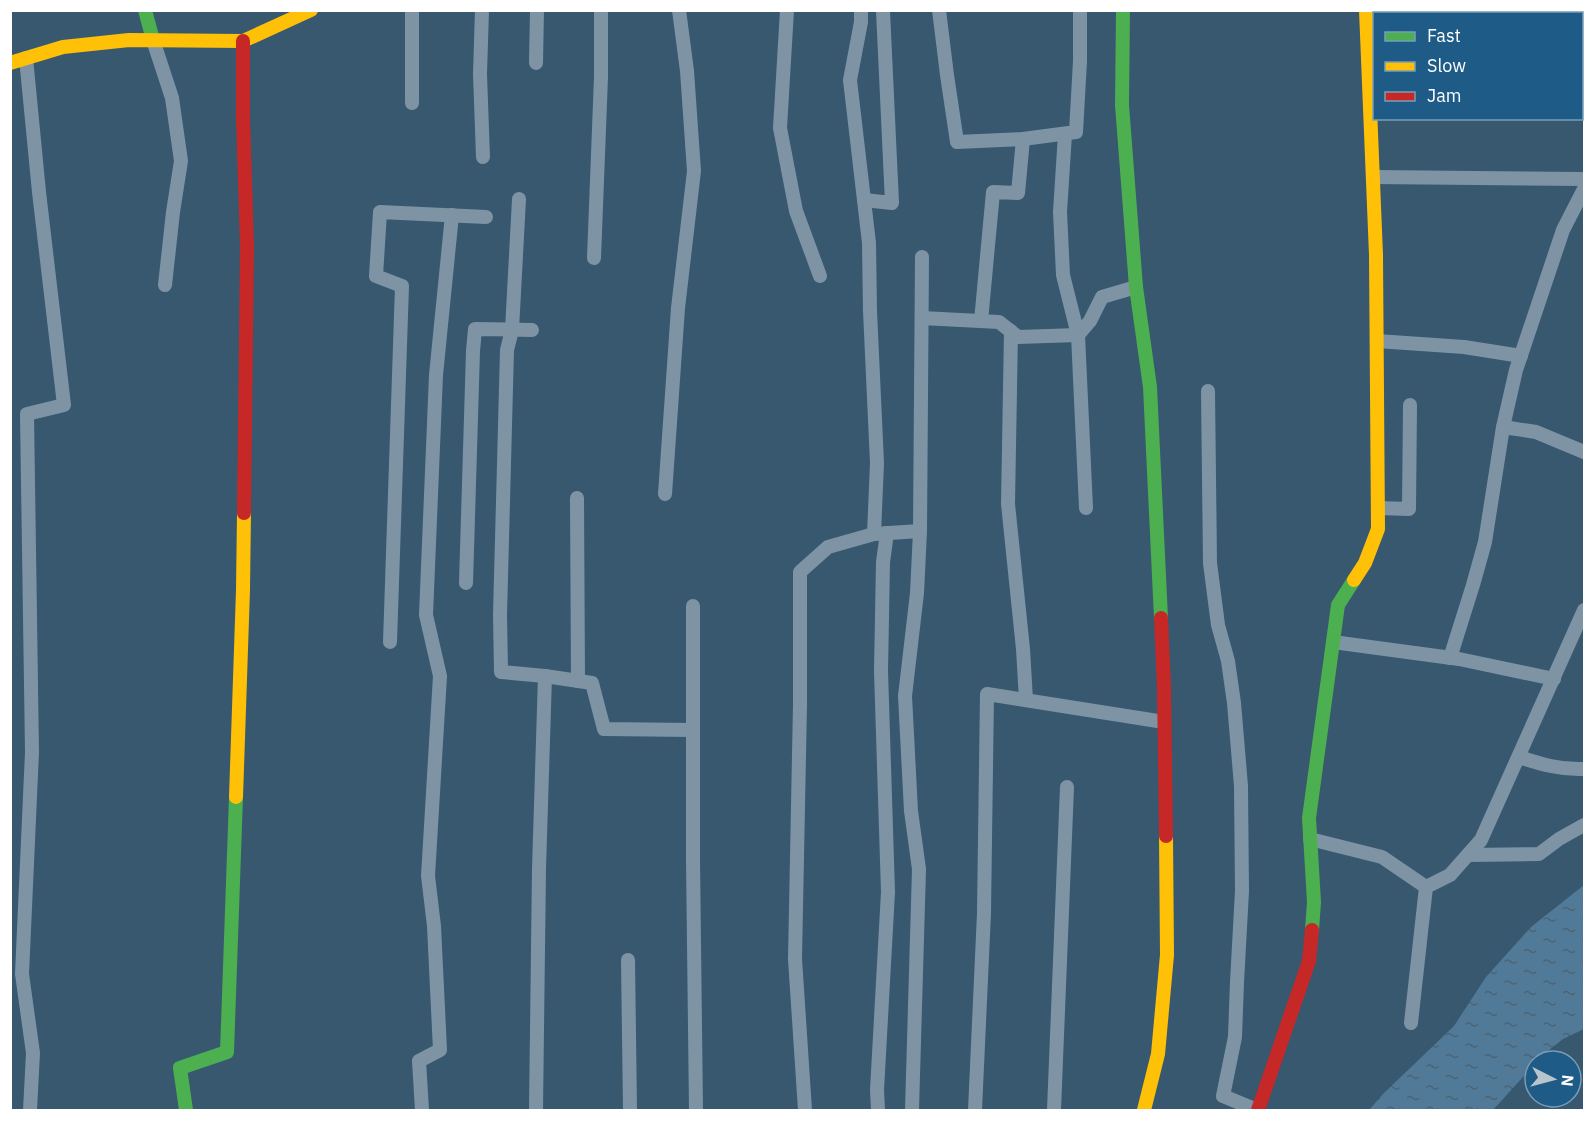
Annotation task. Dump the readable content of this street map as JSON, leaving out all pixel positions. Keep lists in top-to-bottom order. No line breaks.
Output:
{"legend":["Fast","Slow","Jam"],"north":"right"}
